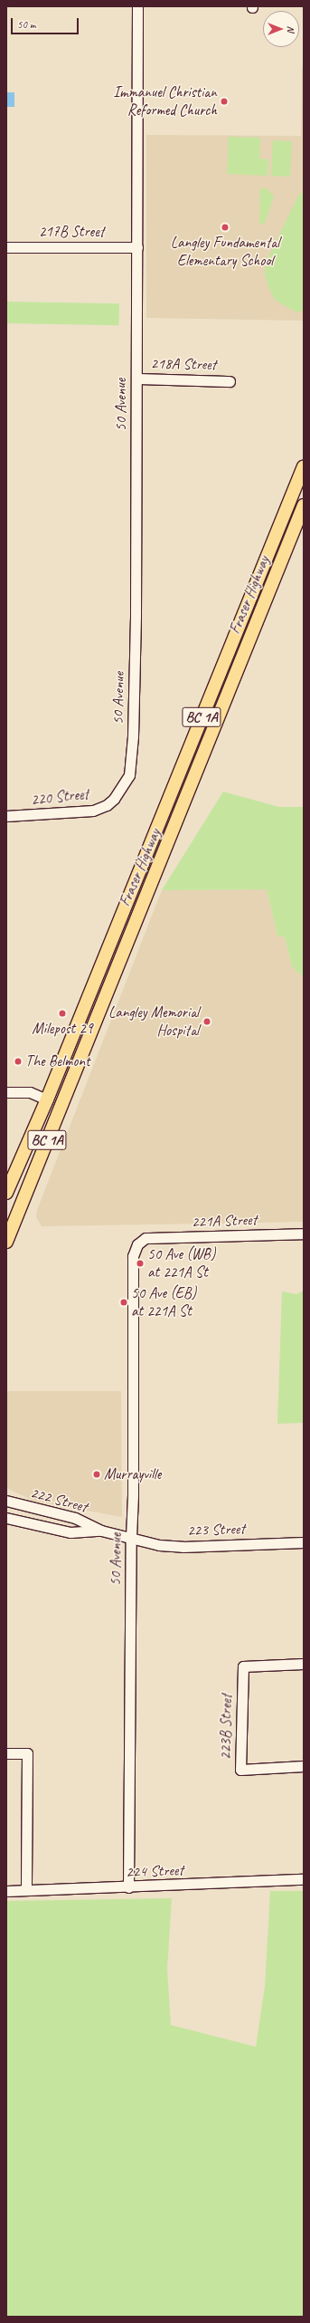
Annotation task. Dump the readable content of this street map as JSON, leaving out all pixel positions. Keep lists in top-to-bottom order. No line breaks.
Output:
{"streets":{"main road":["Fraser Highway","BC 1A"],"street":["217B Street","218A Street","50 Avenue","220 Street","221A Street","222 Street","223 Street","223B Street","224 Street"]},"crossings":[["217B Street","50 Avenue"],["218A Street","50 Avenue"],["50 Avenue","220 Street"],["50 Avenue","221A Street"],["50 Avenue","222 Street"],["50 Avenue","223 Street"],["50 Avenue","224 Street"],["222 Street","223 Street"]],"places":["Immanuel Christian Reformed Church","Langley Fundamental Elementary School","Milepost 29","Langley Memorial Hospital","The Belmont","50 Ave (WB) at 221A St","50 Ave (EB) at 221A St","Murrayville"],"scale_bar":"50 m","north":"right"}
